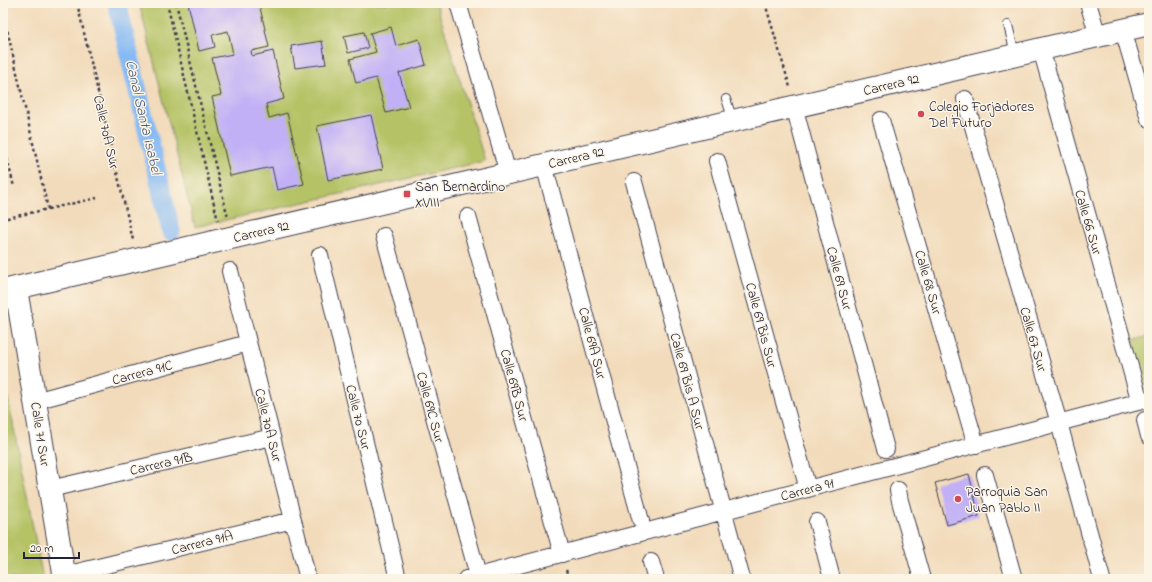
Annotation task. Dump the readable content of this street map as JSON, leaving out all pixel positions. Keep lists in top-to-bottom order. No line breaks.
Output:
{"streets":{"street":["Carrera 92","Calle 70A Sur","Calle 66 Sur","Calle 69 Sur","Calle 68 Sur","Calle 69 Bis Sur","Calle 67 Sur","Calle 69A Sur","Carrera 91C","Calle 69 Bis A Sur","Calle 69B Sur","Calle 69C Sur","Calle 70 Sur","Calle 71 Sur","Carrera 91B","Carrera 91","Carrera 91A"]},"crossings":[["Carrera 92","Calle 70A Sur"],["Carrera 92","Calle 66 Sur"],["Carrera 92","Calle 69 Sur"],["Carrera 92","Calle 69A Sur"],["Carrera 92","Calle 71 Sur"],["Calle 70A Sur","Carrera 91C"],["Calle 70A Sur","Carrera 91B"],["Calle 70A Sur","Carrera 91A"],["Calle 66 Sur","Carrera 91"],["Calle 68 Sur","Carrera 91"],["Calle 69 Bis Sur","Carrera 91"],["Calle 67 Sur","Carrera 91"],["Carrera 91C","Calle 71 Sur"],["Calle 69 Bis A Sur","Carrera 91"],["Calle 69B Sur","Carrera 91"],["Calle 69C Sur","Carrera 91"],["Calle 71 Sur","Carrera 91B"],["Calle 71 Sur","Carrera 91A"]],"water":["Canal Santa Isabel"],"places":{"other":["Colegio Forjadores Del Futuro","Parroquia San Juan Pablo II"],"transit":["San Bernardino XVIII"]},"scale_bar":"20 m"}
